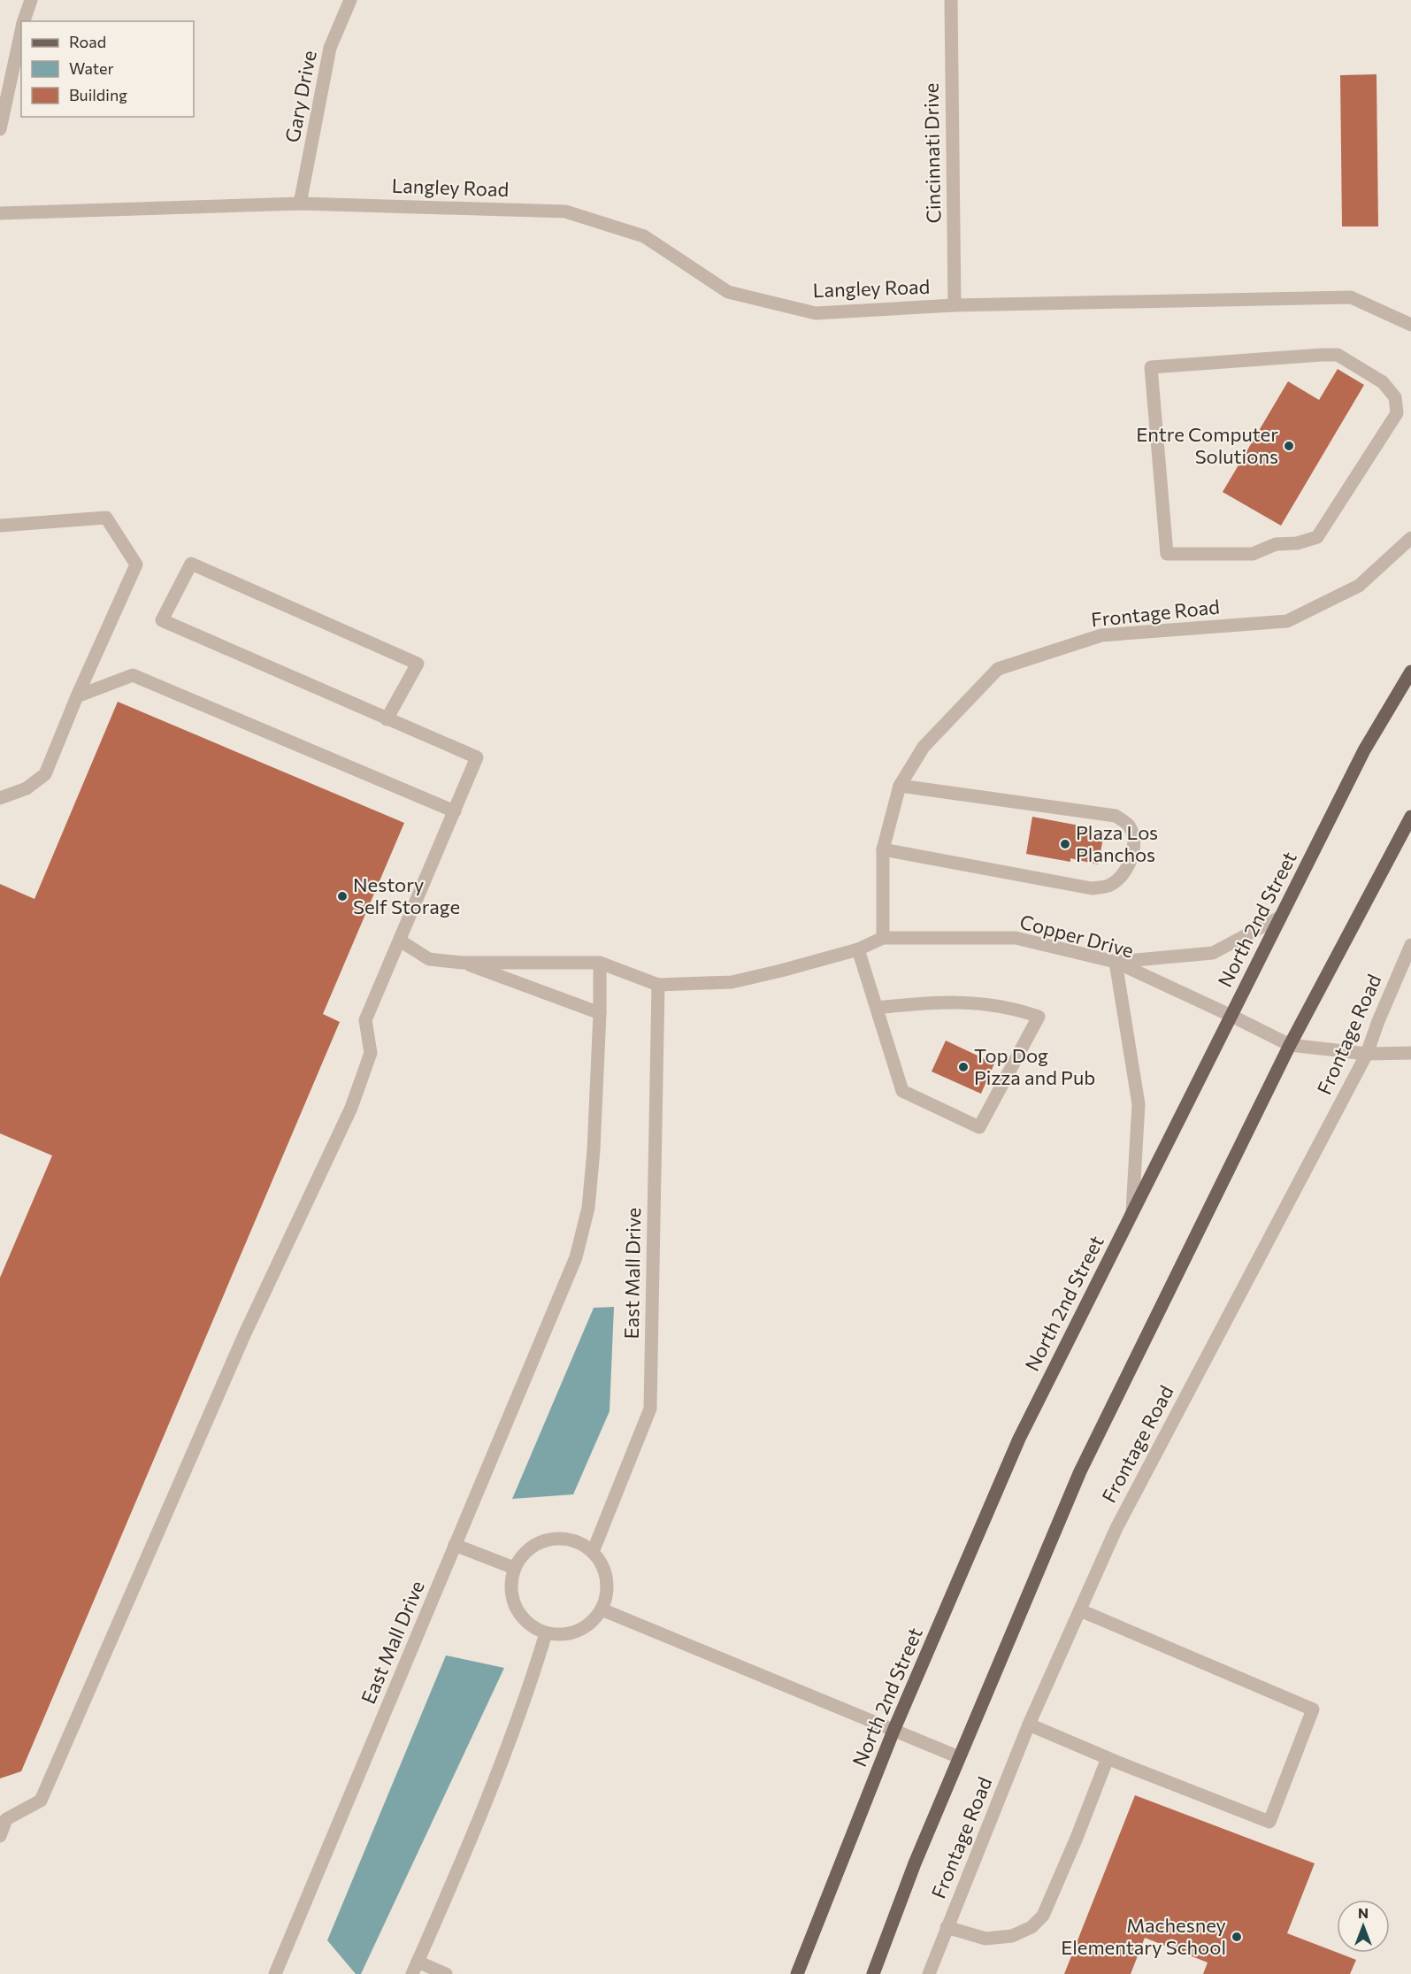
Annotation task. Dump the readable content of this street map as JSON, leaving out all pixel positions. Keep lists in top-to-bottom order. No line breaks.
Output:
{"streets":{"main road":["North 2nd Street"],"street":["Gary Drive","Cincinnati Drive","Langley Road","Frontage Road","Copper Drive","East Mall Drive"]},"crossings":[["Gary Drive","Langley Road"],["Cincinnati Drive","Langley Road"],["Frontage Road","Copper Drive"],["North 2nd Street","Copper Drive"],["Copper Drive","East Mall Drive"]],"places":["Entre Computer Solutions","Plaza Los Planchos","Nestory Self Storage","Top Dog Pizza and Pub","Machesney Elementary School"],"legend":["Road","Water","Building"],"north":"top"}
